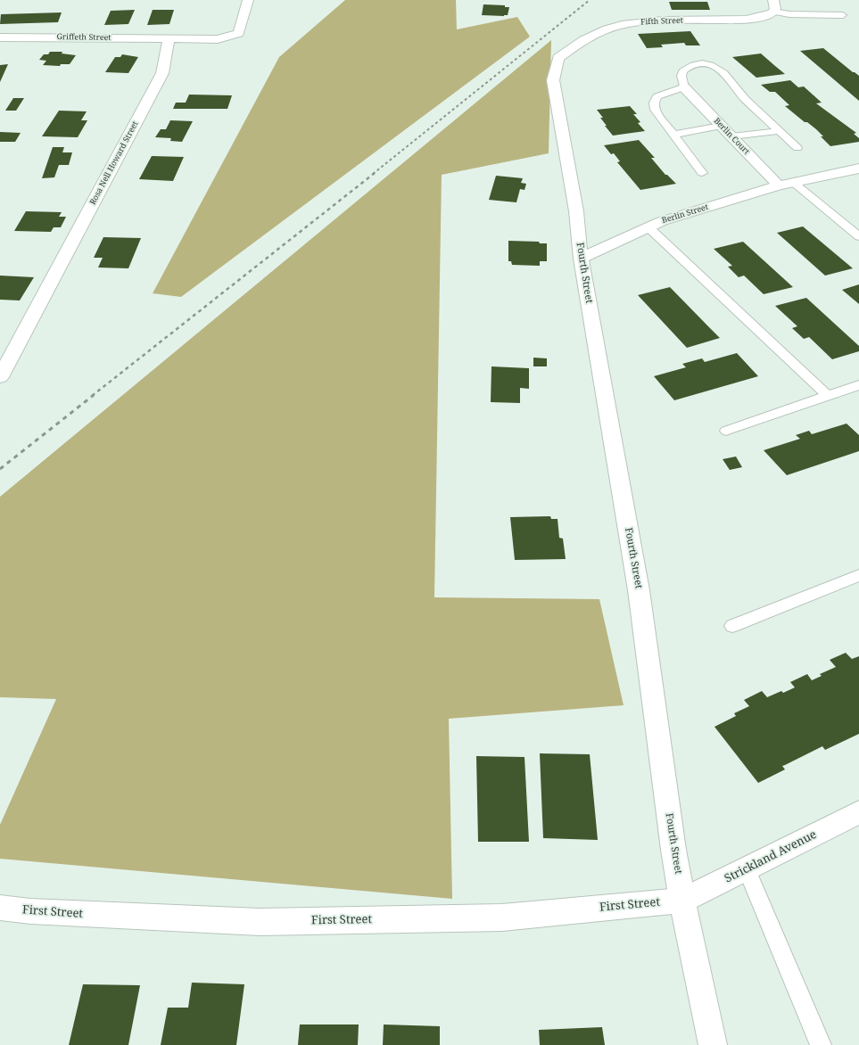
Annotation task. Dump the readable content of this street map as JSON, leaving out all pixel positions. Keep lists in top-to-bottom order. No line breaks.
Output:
{"streets":{"street":["Fifth Street","Griffeth Street","Berlin Court","Rosa Nell Howard Street","Berlin Street","Fourth Street","Strickland Avenue","First Street"]},"crossings":[["Fifth Street","Fourth Street"],["Griffeth Street","Rosa Nell Howard Street"],["Berlin Court","Berlin Street"],["Berlin Street","Fourth Street"],["Fourth Street","Strickland Avenue"],["Fourth Street","First Street"],["Strickland Avenue","First Street"]]}
